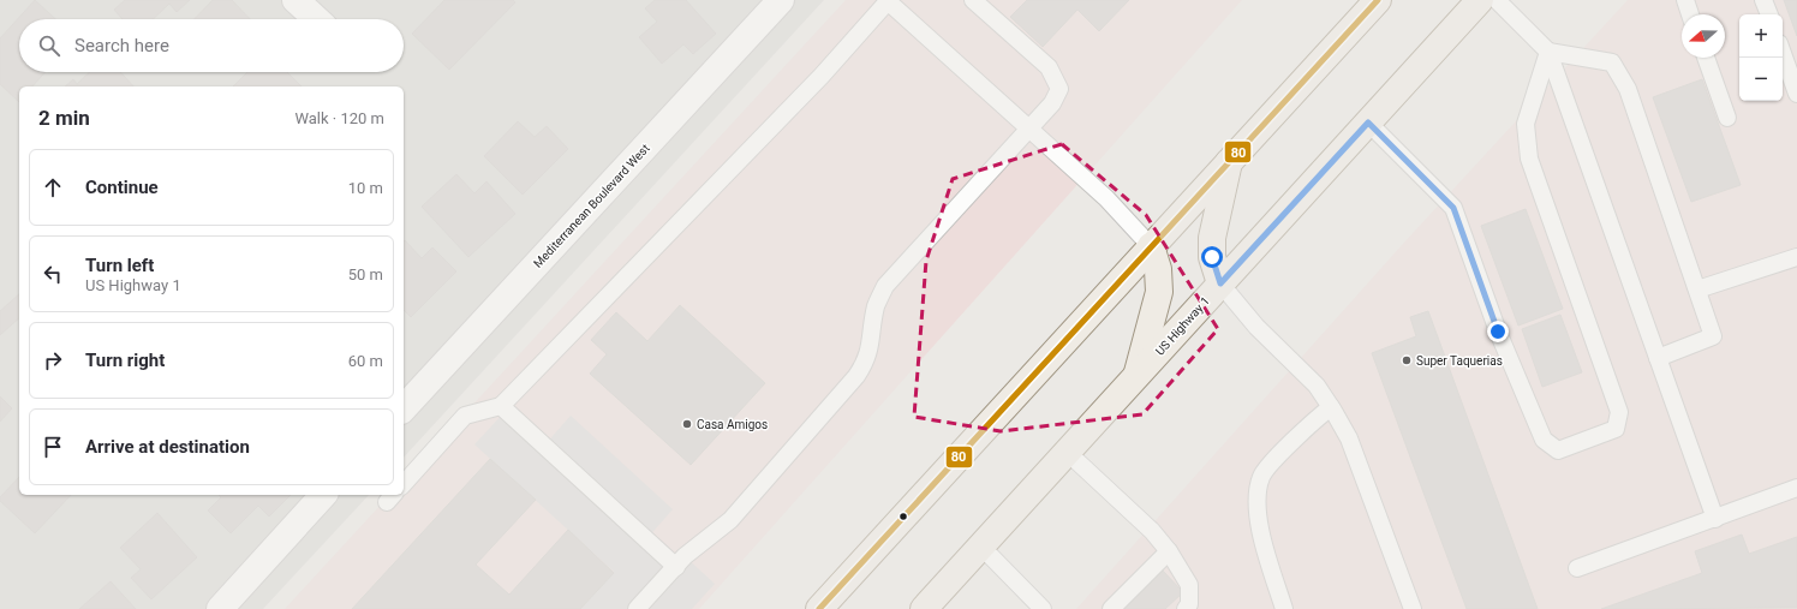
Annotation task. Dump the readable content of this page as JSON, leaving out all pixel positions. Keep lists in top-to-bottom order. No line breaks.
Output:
{"streets":{"main road":["US Highway 1"],"street":["Mediterranean Boulevard West"]},"places":["Super Taquerias","Casa Amigos"],"lines":["transit line 80"],"north":"left","page":{"map_buttons":["+","−"],"search":"Search here","heading":["2 min","Walk · 120 m"],"list":[["Continue","10 m"],["Turn left","US Highway 1","50 m"],["Turn right","60 m"],"Arrive at destination"]}}
